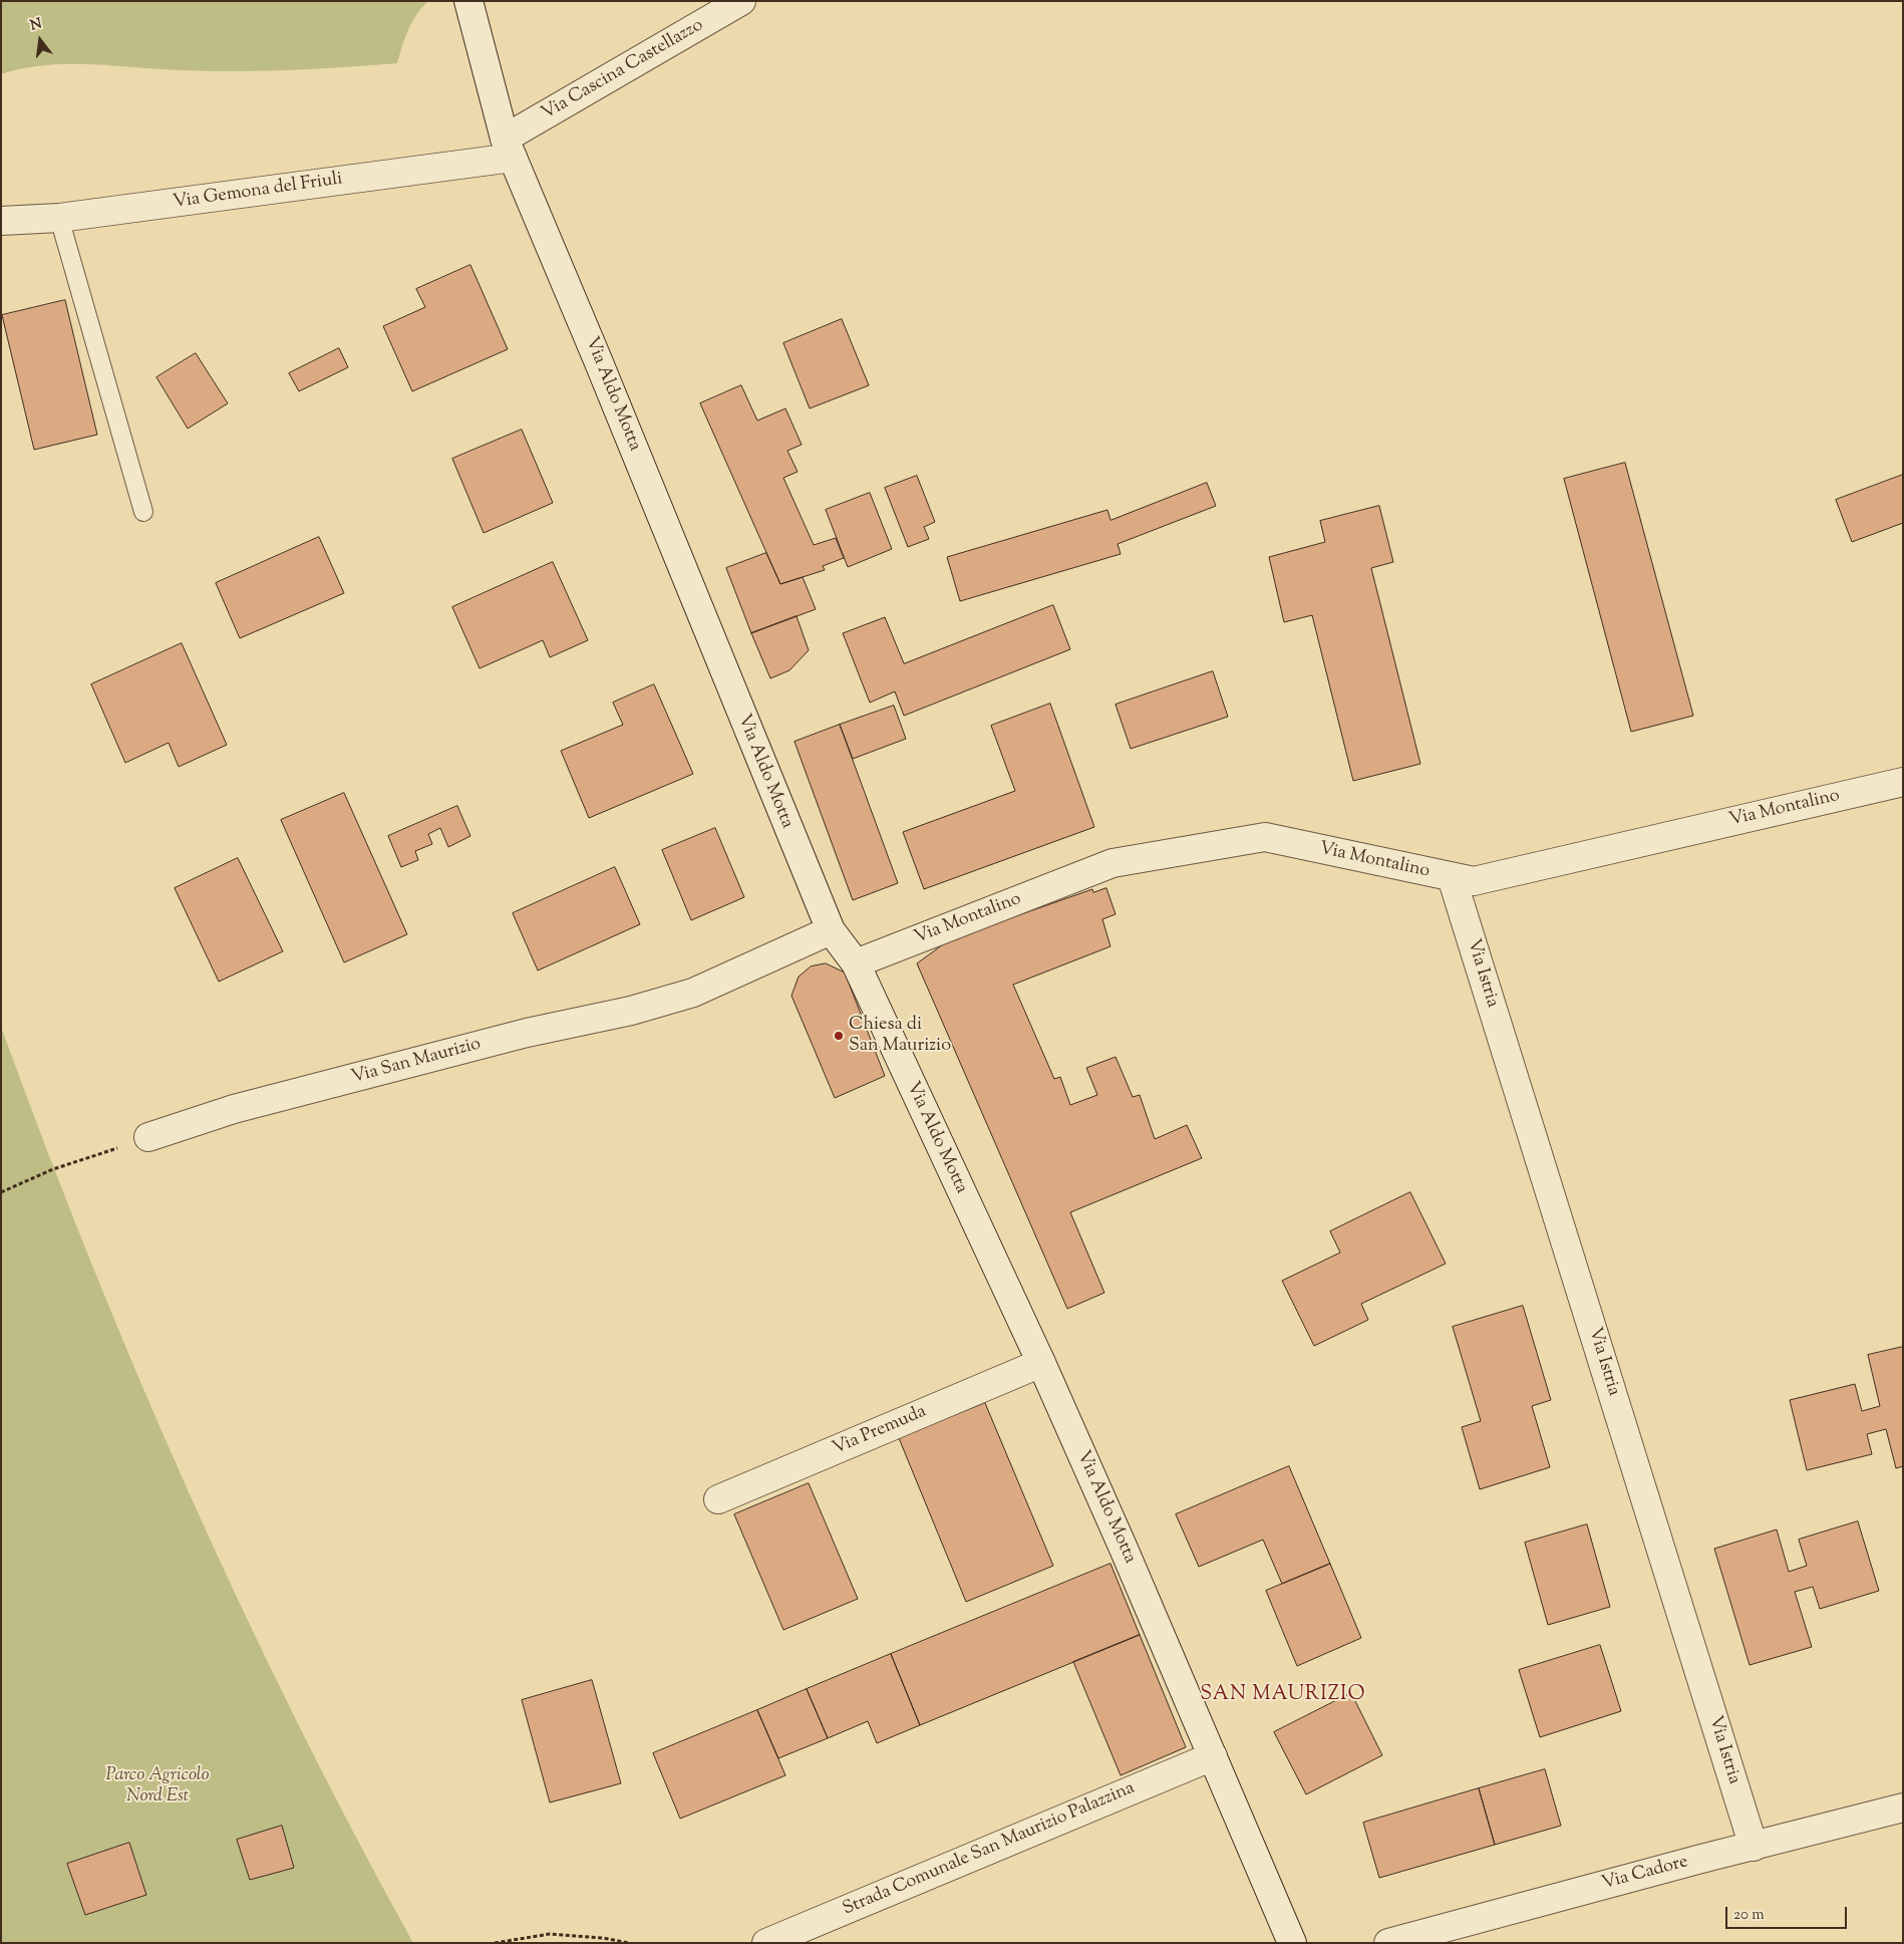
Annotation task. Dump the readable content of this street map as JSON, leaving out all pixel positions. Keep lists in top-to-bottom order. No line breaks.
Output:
{"streets":{"street":["Via Cascina Castellazzo","Via Gemona del Friuli","Via Aldo Motta","Via Montalino","Via Istria","Via San Maurizio","Via Premuda","Strada Comunale San Maurizio Palazzina","Via Cadore"]},"crossings":[["Via Cascina Castellazzo","Via Gemona del Friuli"],["Via Cascina Castellazzo","Via Aldo Motta"],["Via Gemona del Friuli","Via Aldo Motta"],["Via Aldo Motta","Via Montalino"],["Via Aldo Motta","Via San Maurizio"],["Via Aldo Motta","Via Premuda"],["Via Aldo Motta","Strada Comunale San Maurizio Palazzina"],["Via Montalino","Via Istria"],["Via Istria","Via Cadore"]],"districts":["SAN MAURIZIO"],"parks":["Parco Agricolo Nord Est"],"places":["Chiesa di San Maurizio"],"scale_bar":"20 m","north":"top"}
